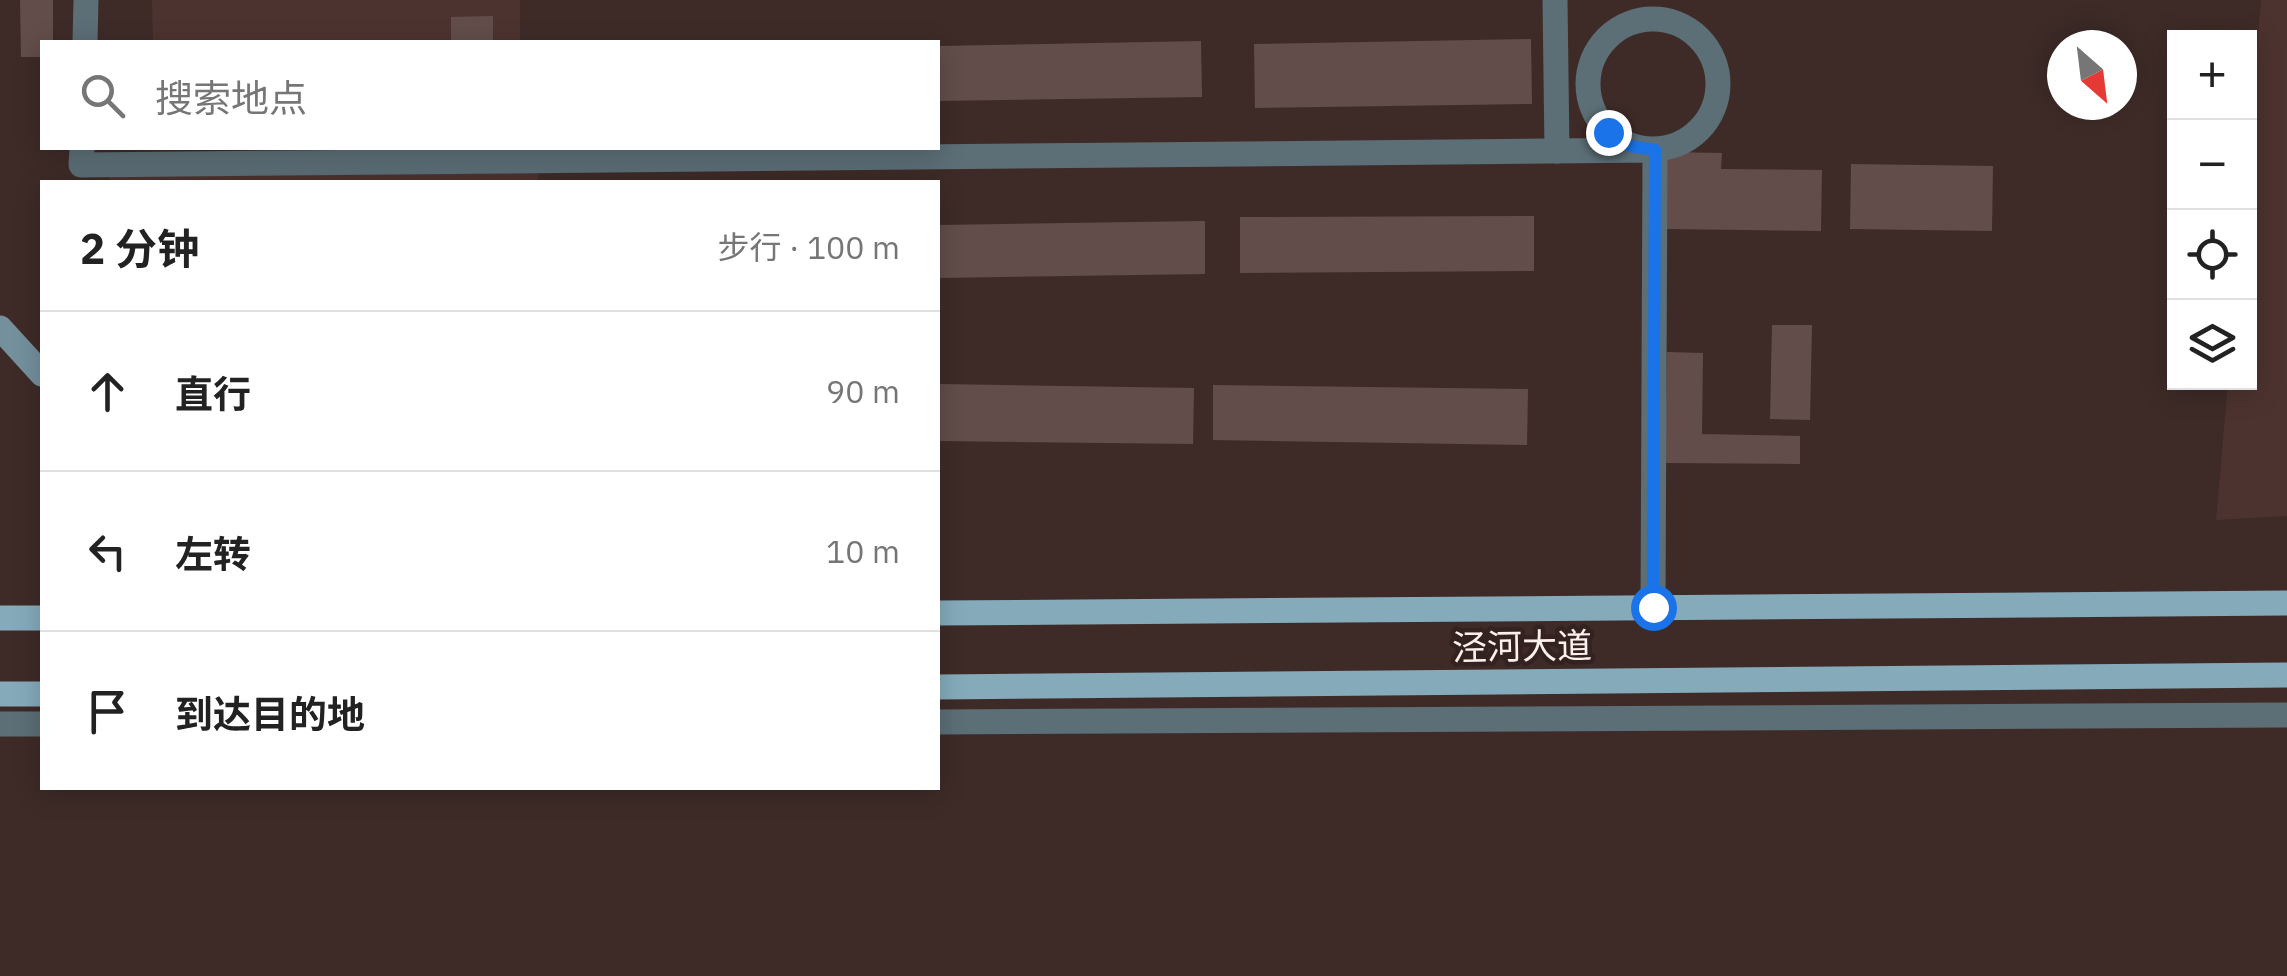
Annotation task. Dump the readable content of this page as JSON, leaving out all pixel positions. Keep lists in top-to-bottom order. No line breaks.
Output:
{"streets":{"main road":["泾河大道"]},"north":"bottom right","page":{"map_buttons":["+","−"],"search":"搜索地点","heading":["2 分钟","步行 · 100 m"],"list":[["直行","90 m"],["左转","10 m"],"到达目的地"]}}
